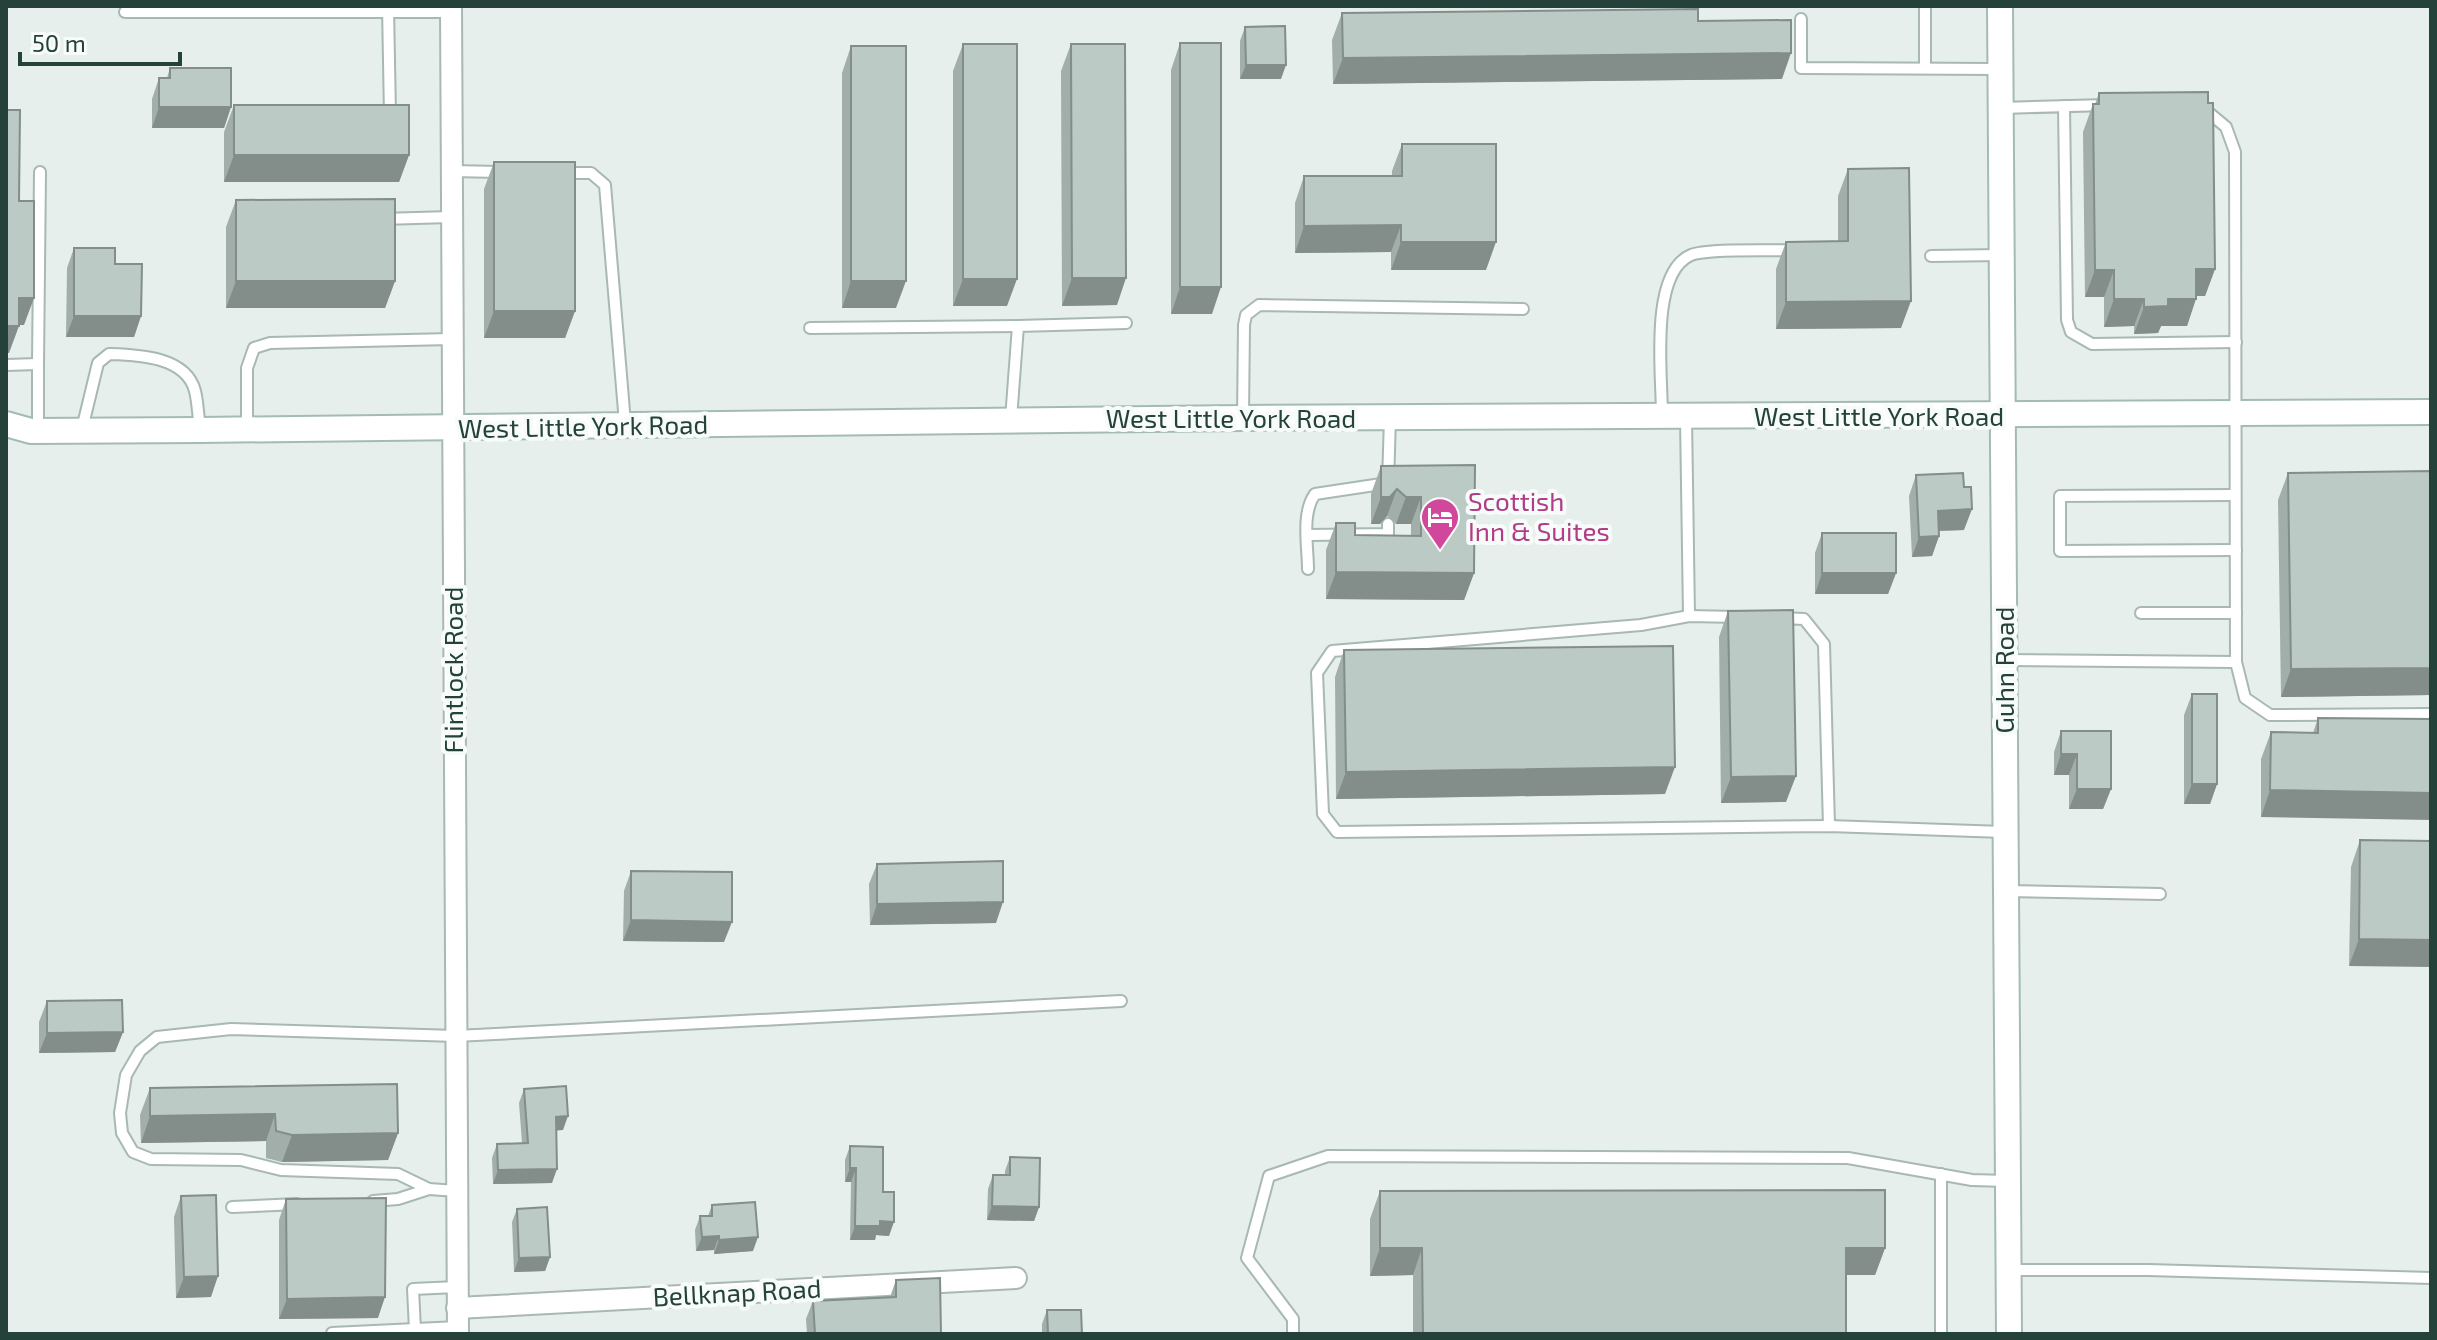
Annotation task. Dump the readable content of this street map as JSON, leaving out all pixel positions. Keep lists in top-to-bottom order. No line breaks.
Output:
{"streets":{"main road":["West Little York Road","Guhn Road"],"street":["Flintlock Road","Bellknap Road"]},"crossings":[["West Little York Road","Flintlock Road"],["West Little York Road","Guhn Road"],["Flintlock Road","Bellknap Road"]],"places":{"hotel":["Scottish Inn & Suites"]},"scale_bar":"50 m"}
